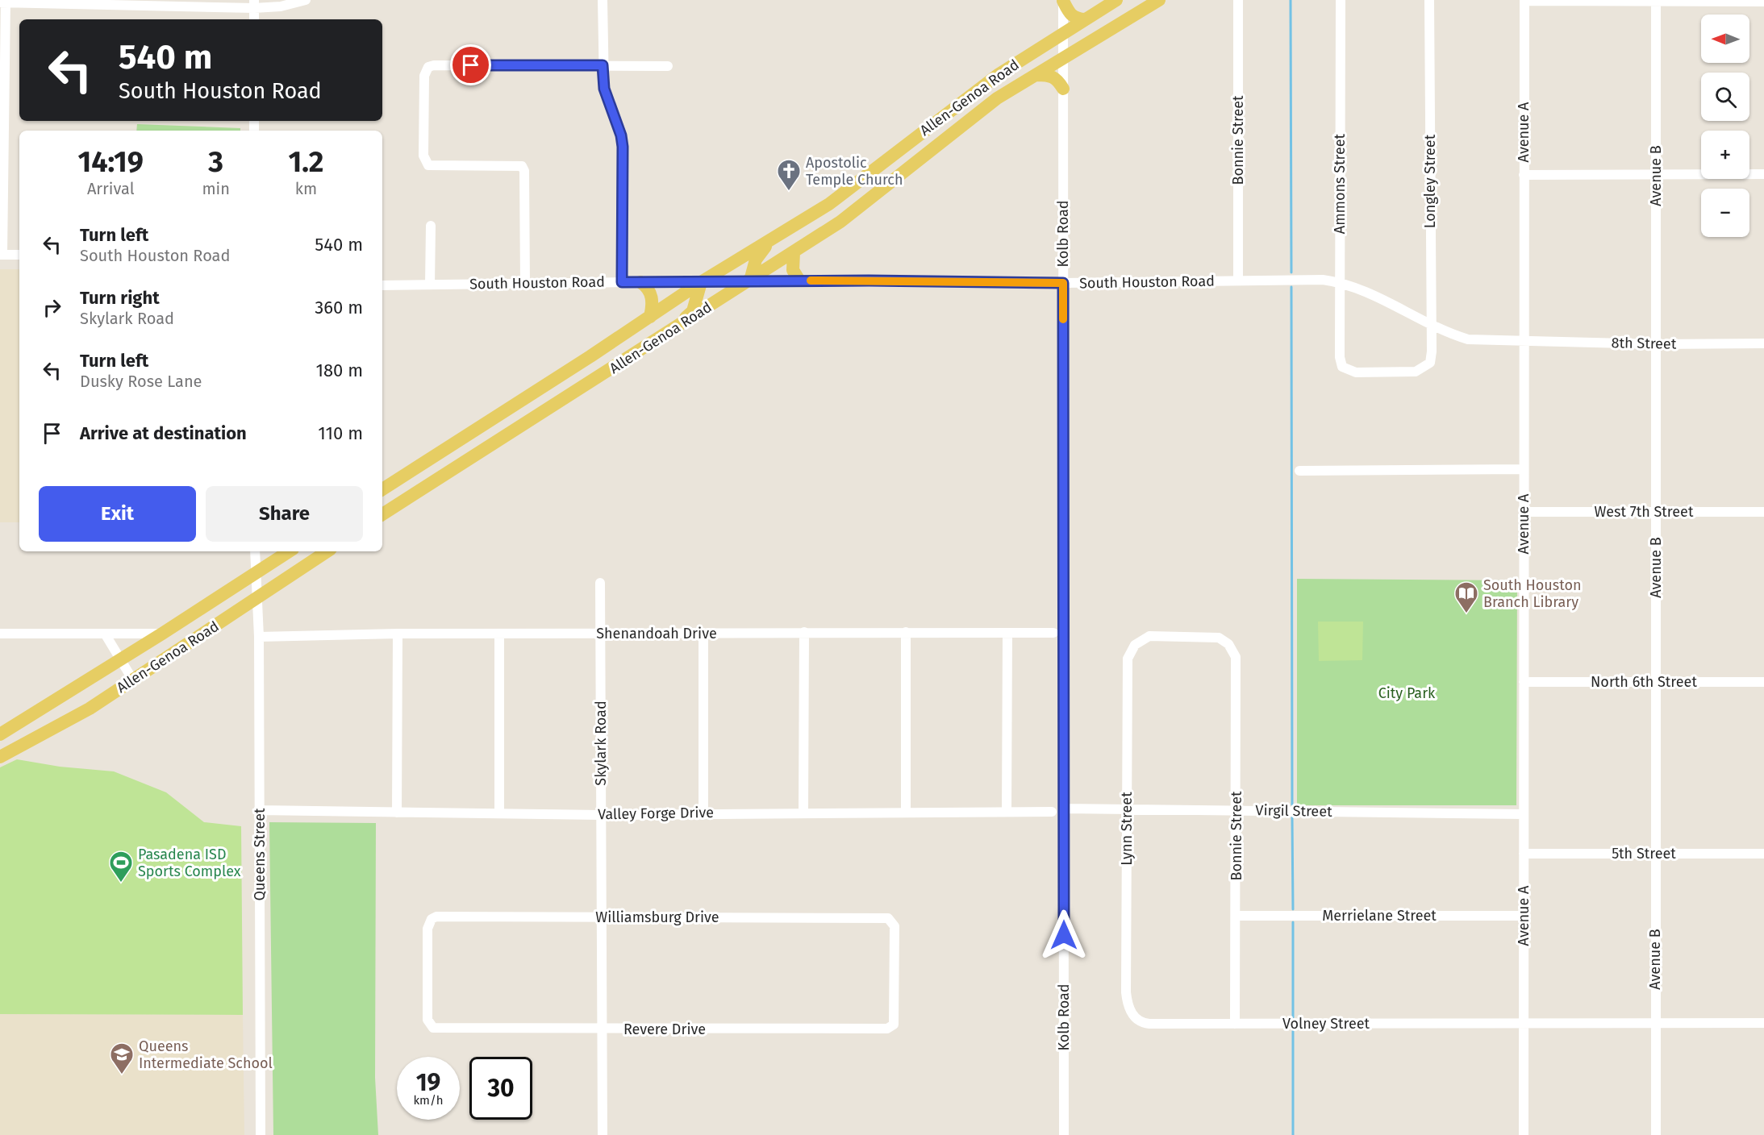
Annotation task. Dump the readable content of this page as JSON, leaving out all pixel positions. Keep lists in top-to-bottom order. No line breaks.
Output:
{"streets":{"main road":["Allen-Genoa Road"],"street":["Avenue A","Bonnie Street","Avenue B","Longley Street","Ammons Street","Kolb Road","South Houston Road","8th Street","West 7th Street","Shenandoah Drive","North 6th Street","Skylark Road","Virgil Street","Valley Forge Drive","Lynn Street","5th Street","Queens Street","Merrielane Street","Williamsburg Drive","Volney Street","Revere Drive"]},"crossings":[["Allen-Genoa Road","Kolb Road"],["Allen-Genoa Road","South Houston Road"],["Allen-Genoa Road","Queens Street"],["Avenue A","South Houston Road"],["Avenue A","8th Street"],["Avenue A","West 7th Street"],["Avenue A","North 6th Street"],["Avenue A","Virgil Street"],["Avenue A","5th Street"],["Avenue A","Merrielane Street"],["Avenue A","Volney Street"],["Bonnie Street","South Houston Road"],["Bonnie Street","Virgil Street"],["Bonnie Street","Lynn Street"],["Bonnie Street","Merrielane Street"],["Bonnie Street","Volney Street"],["Avenue B","8th Street"],["Avenue B","West 7th Street"],["Avenue B","North 6th Street"],["Avenue B","5th Street"],["Avenue B","Volney Street"],["Longley Street","Ammons Street"],["Longley Street","South Houston Road"],["Ammons Street","South Houston Road"],["Kolb Road","South Houston Road"],["Kolb Road","Virgil Street"],["South Houston Road","8th Street"],["Shenandoah Drive","Skylark Road"],["Shenandoah Drive","Queens Street"],["Skylark Road","Valley Forge Drive"],["Skylark Road","Williamsburg Drive"],["Skylark Road","Revere Drive"],["Virgil Street","Lynn Street"],["Valley Forge Drive","Queens Street"],["Lynn Street","Volney Street"],["Williamsburg Drive","Revere Drive"]],"parks":["City Park"],"places":{"church":["Apostolic Temple Church"],"library":["South Houston Branch Library"],"sports":["Pasadena ISD Sports Complex"],"school or university":["Queens Intermediate School"]},"north":"left","page":{"map_buttons":["+","−"],"turn":["540 m","South Houston Road"],"eta":["14:19","Arrival","3","min","1.2","km"],"list":[{"name":"Turn left","note":"South Houston Road","value":"540 m"},{"name":"Turn right","note":"Skylark Road","value":"360 m"},{"name":"Turn left","note":"Dusky Rose Lane","value":"180 m"},{"name":"Arrive at destination","value":"110 m"}],"buttons":["Exit","Share"],"speed":"19 km/h","limit":"30"}}
